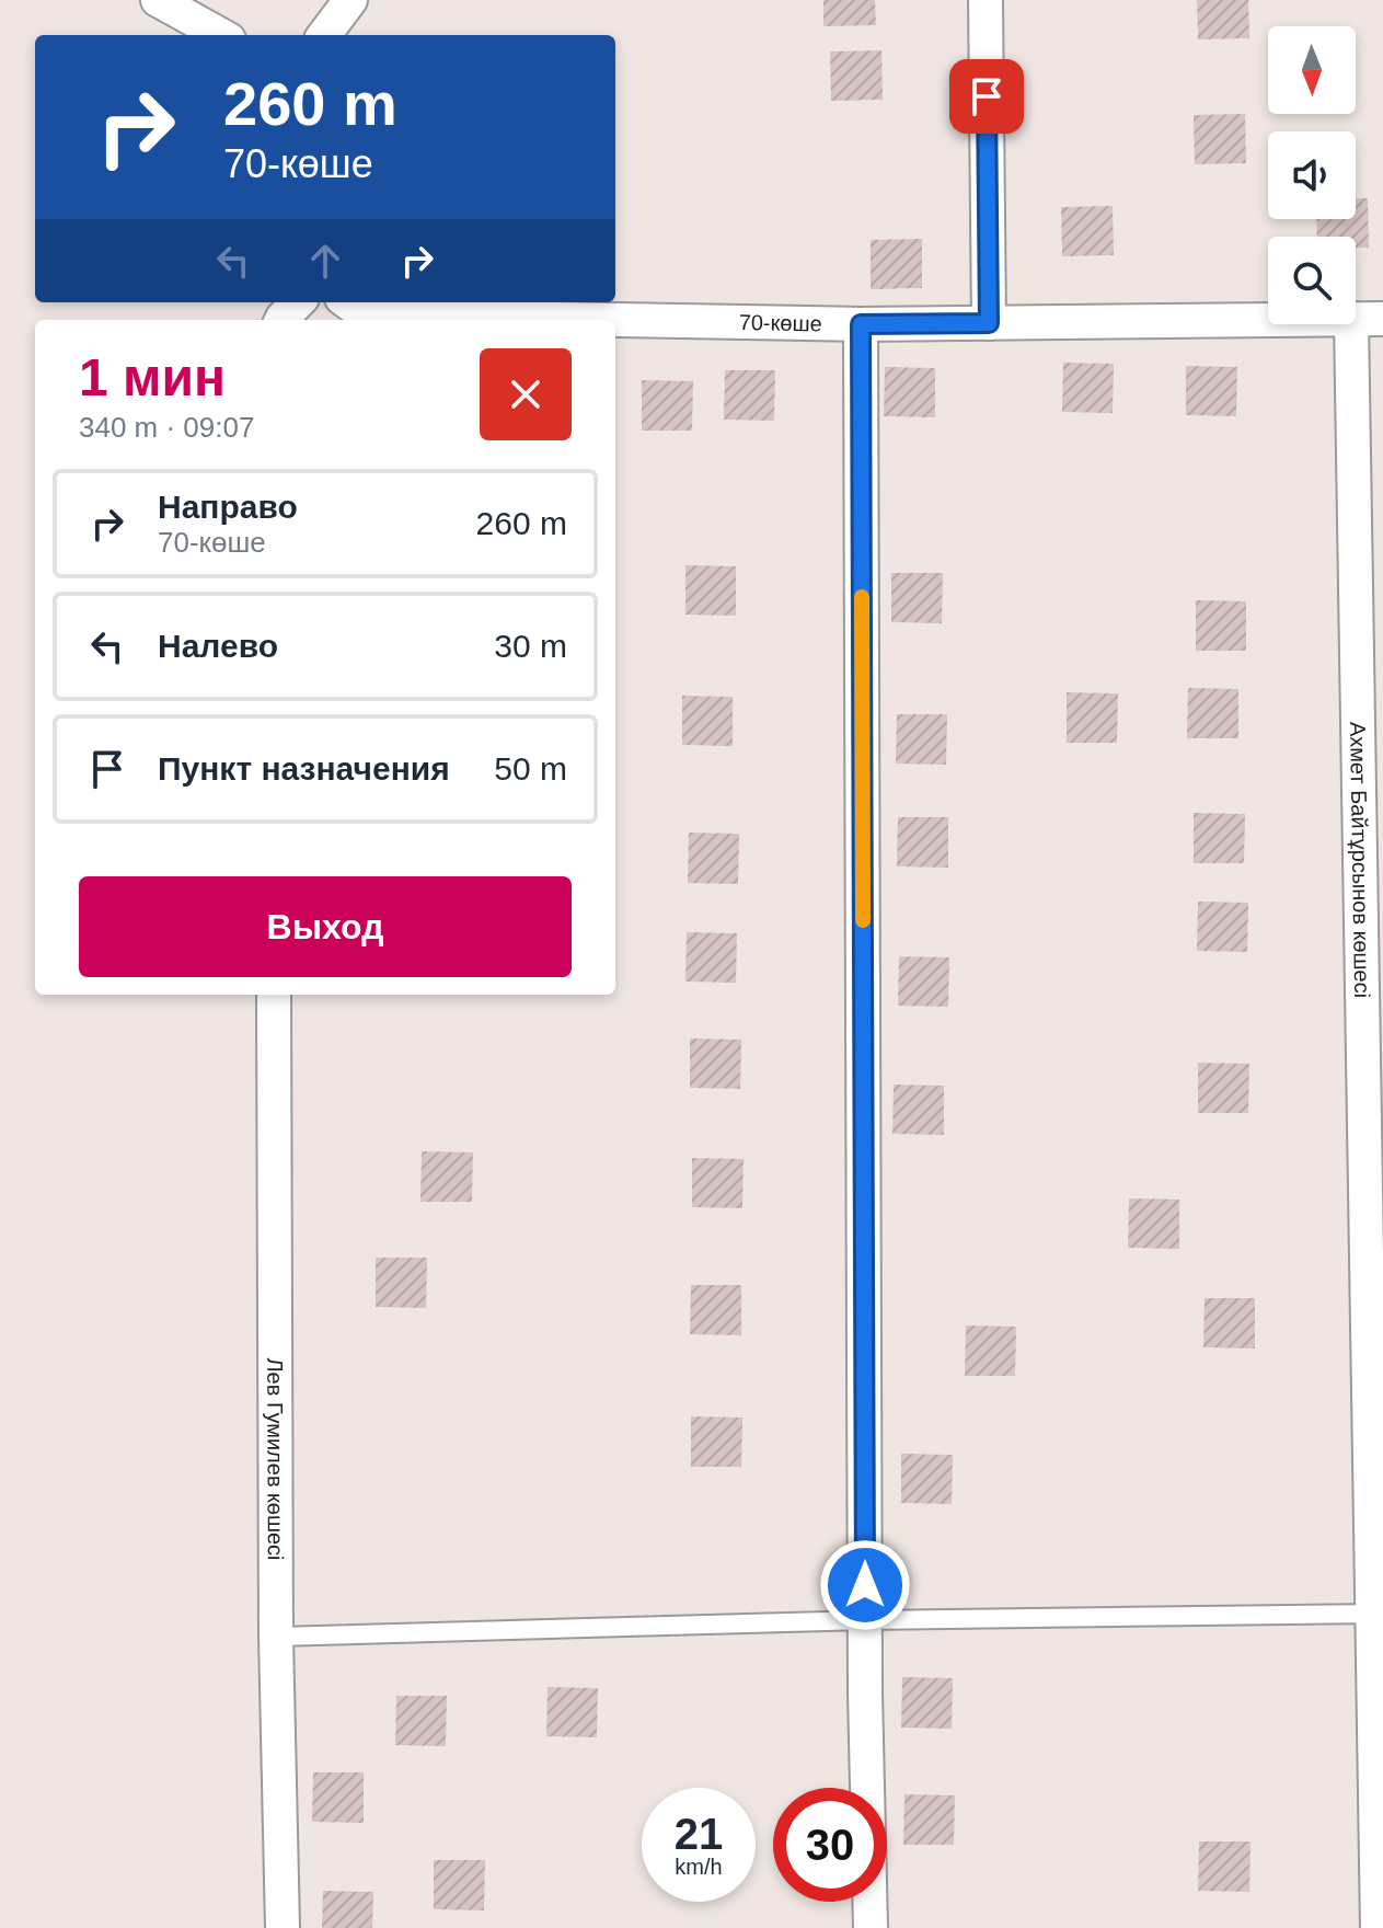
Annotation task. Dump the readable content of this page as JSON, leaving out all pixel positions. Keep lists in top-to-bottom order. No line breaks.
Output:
{"streets":{"street":["70-көше","Ахмет Байтұрсынов көшесі","Лев Гумилев көшесі"]},"crossings":[["70-көше","Ахмет Байтұрсынов көшесі"]],"north":"bottom","page":{"turn":["260 m","70-көше"],"heading":["1 мин","340 m · 09:07"],"list":[{"name":"Направо","note":"70-көше","value":"260 m"},{"name":"Налево","value":"30 m"},{"name":"Пункт назначения","value":"50 m"}],"buttons":"Выход","speed":"21 km/h","limit":"30"}}
